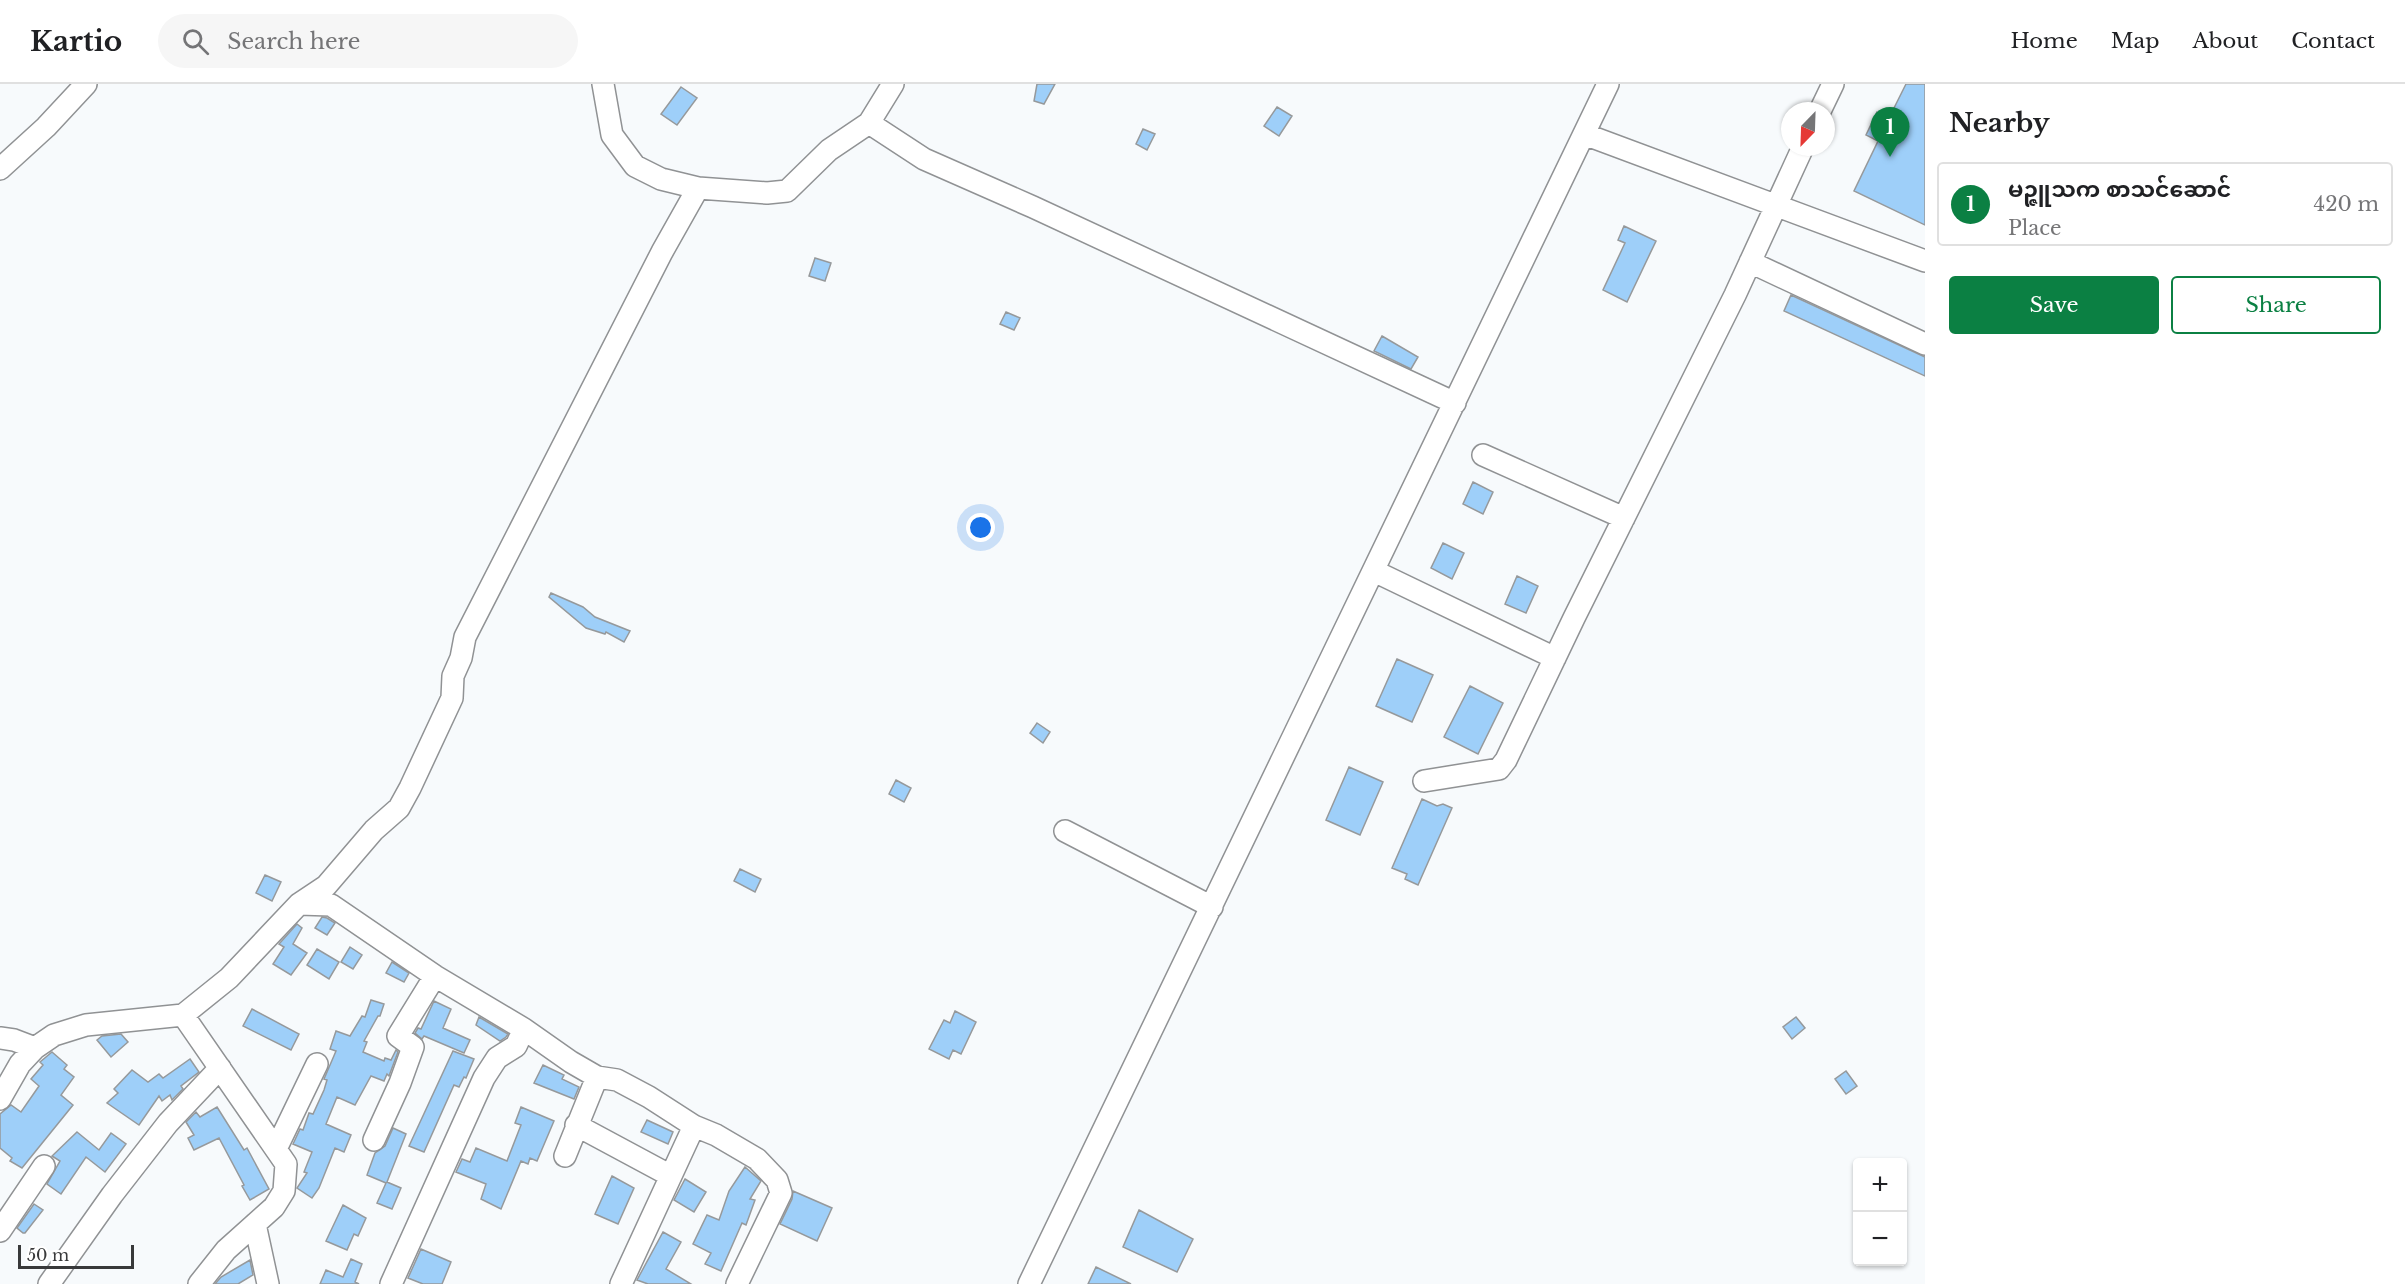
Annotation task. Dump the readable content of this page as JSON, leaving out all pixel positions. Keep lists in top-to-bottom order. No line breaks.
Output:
{"scale_bar":"50 m","north":"bottom left","page":{"header":"Kartio","search":"Search here","nav":["Home","Map","About","Contact"],"heading":"Nearby","pins":"1","list":[{"mark":"1","name":"မဉ္ဇူသက စာသင်ဆောင်","note":"Place","value":"420 m"}],"buttons":["Save","Share"],"map_buttons":["+","−"],"scale":"50 m"}}
